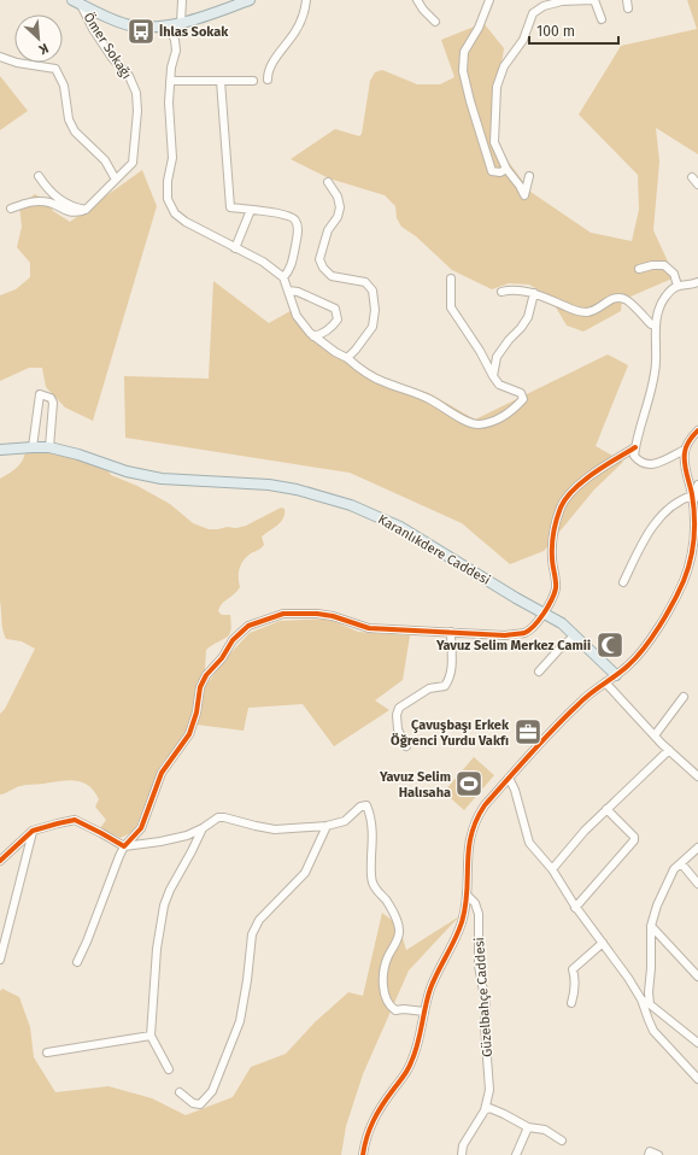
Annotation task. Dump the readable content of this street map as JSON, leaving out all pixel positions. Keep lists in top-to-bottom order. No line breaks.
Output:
{"streets":{"main road":["Karanlıkdere Caddesi"],"street":["Ömer Sokağı","Güzelbahçe Caddesi"]},"places":{"bus stop":["İhlas Sokak"],"mosque":["Yavuz Selim Merkez Camii"],"office":["Çavuşbaşı Erkek Öğrenci Yurdu Vakfı"],"sports":["Yavuz Selim Halısaha"]},"scale_bar":"100 m","north":"bottom right"}
